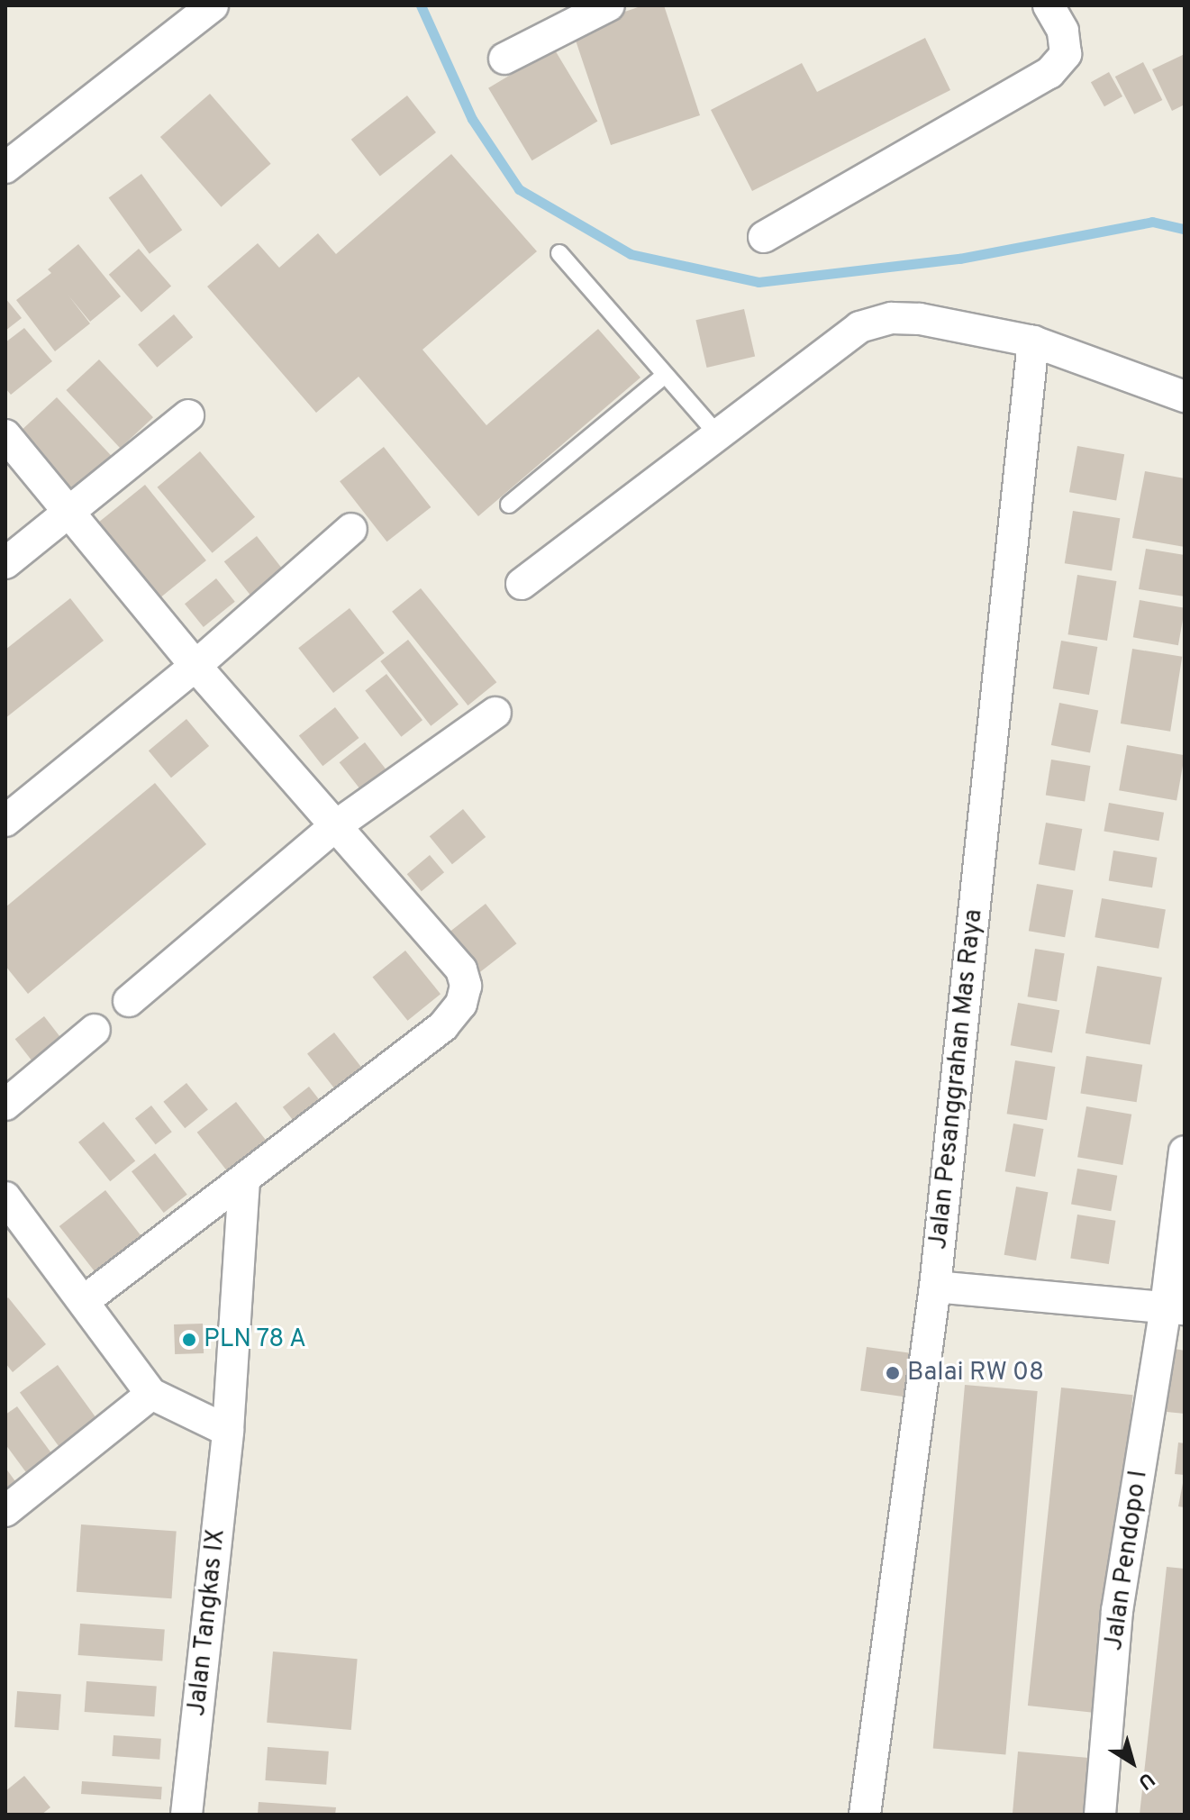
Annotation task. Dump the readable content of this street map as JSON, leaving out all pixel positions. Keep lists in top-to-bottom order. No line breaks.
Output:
{"streets":{"street":["Jalan Pesanggrahan Mas Raya","Jalan Pendopo I","Jalan Tangkas IX"]},"places":["PLN 78 A","Balai RW 08"],"north":"bottom right"}
